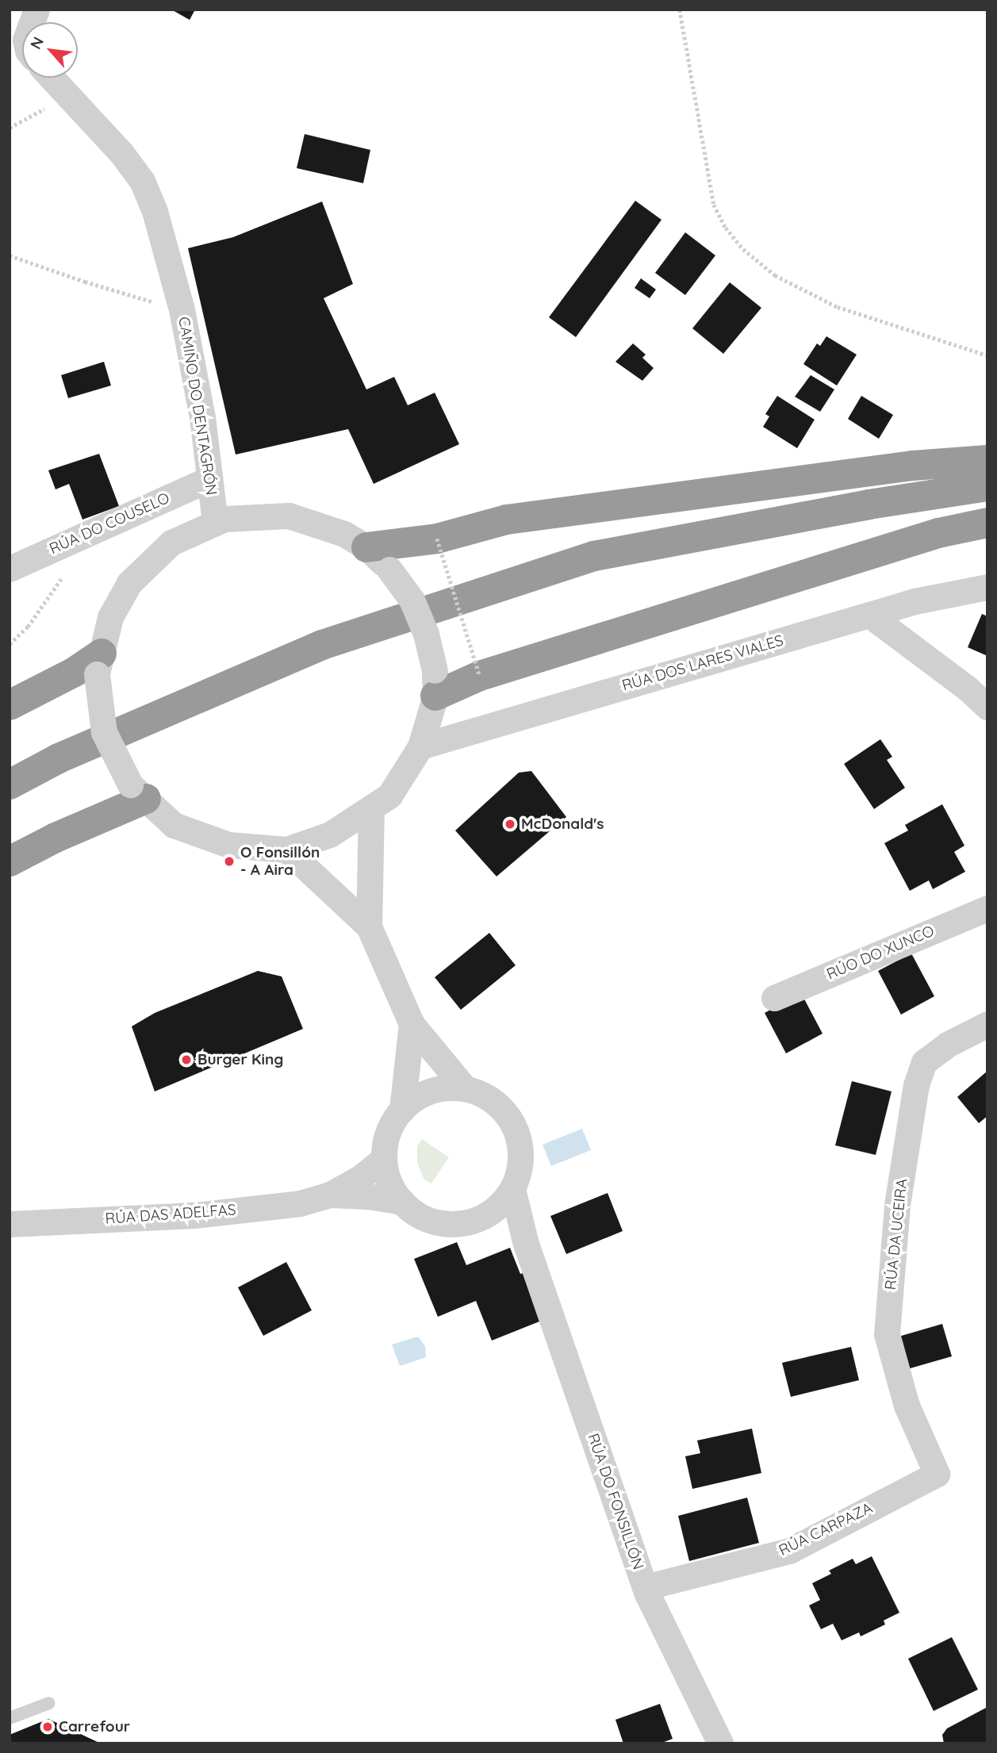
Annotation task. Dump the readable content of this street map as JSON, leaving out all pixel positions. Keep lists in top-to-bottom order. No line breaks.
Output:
{"streets":{"street":["CAMIÑO DO DENTAGRÓN","RÚA DO COUSELO","RÚA DOS LARES VIALES","RÚO DO XUNCO","RÚA DAS ADELFAS","RÚA DA UCEIRA","RÚA DO FONSILLÓN","RÚA CARPAZA"]},"crossings":[["CAMIÑO DO DENTAGRÓN","RÚA DO COUSELO"],["RÚA DAS ADELFAS","RÚA DO FONSILLÓN"],["RÚA DA UCEIRA","RÚA CARPAZA"],["RÚA DO FONSILLÓN","RÚA CARPAZA"]],"places":["McDonald's","O Fonsillón - A Aira","Burger King","Carrefour"],"north":"top left"}
